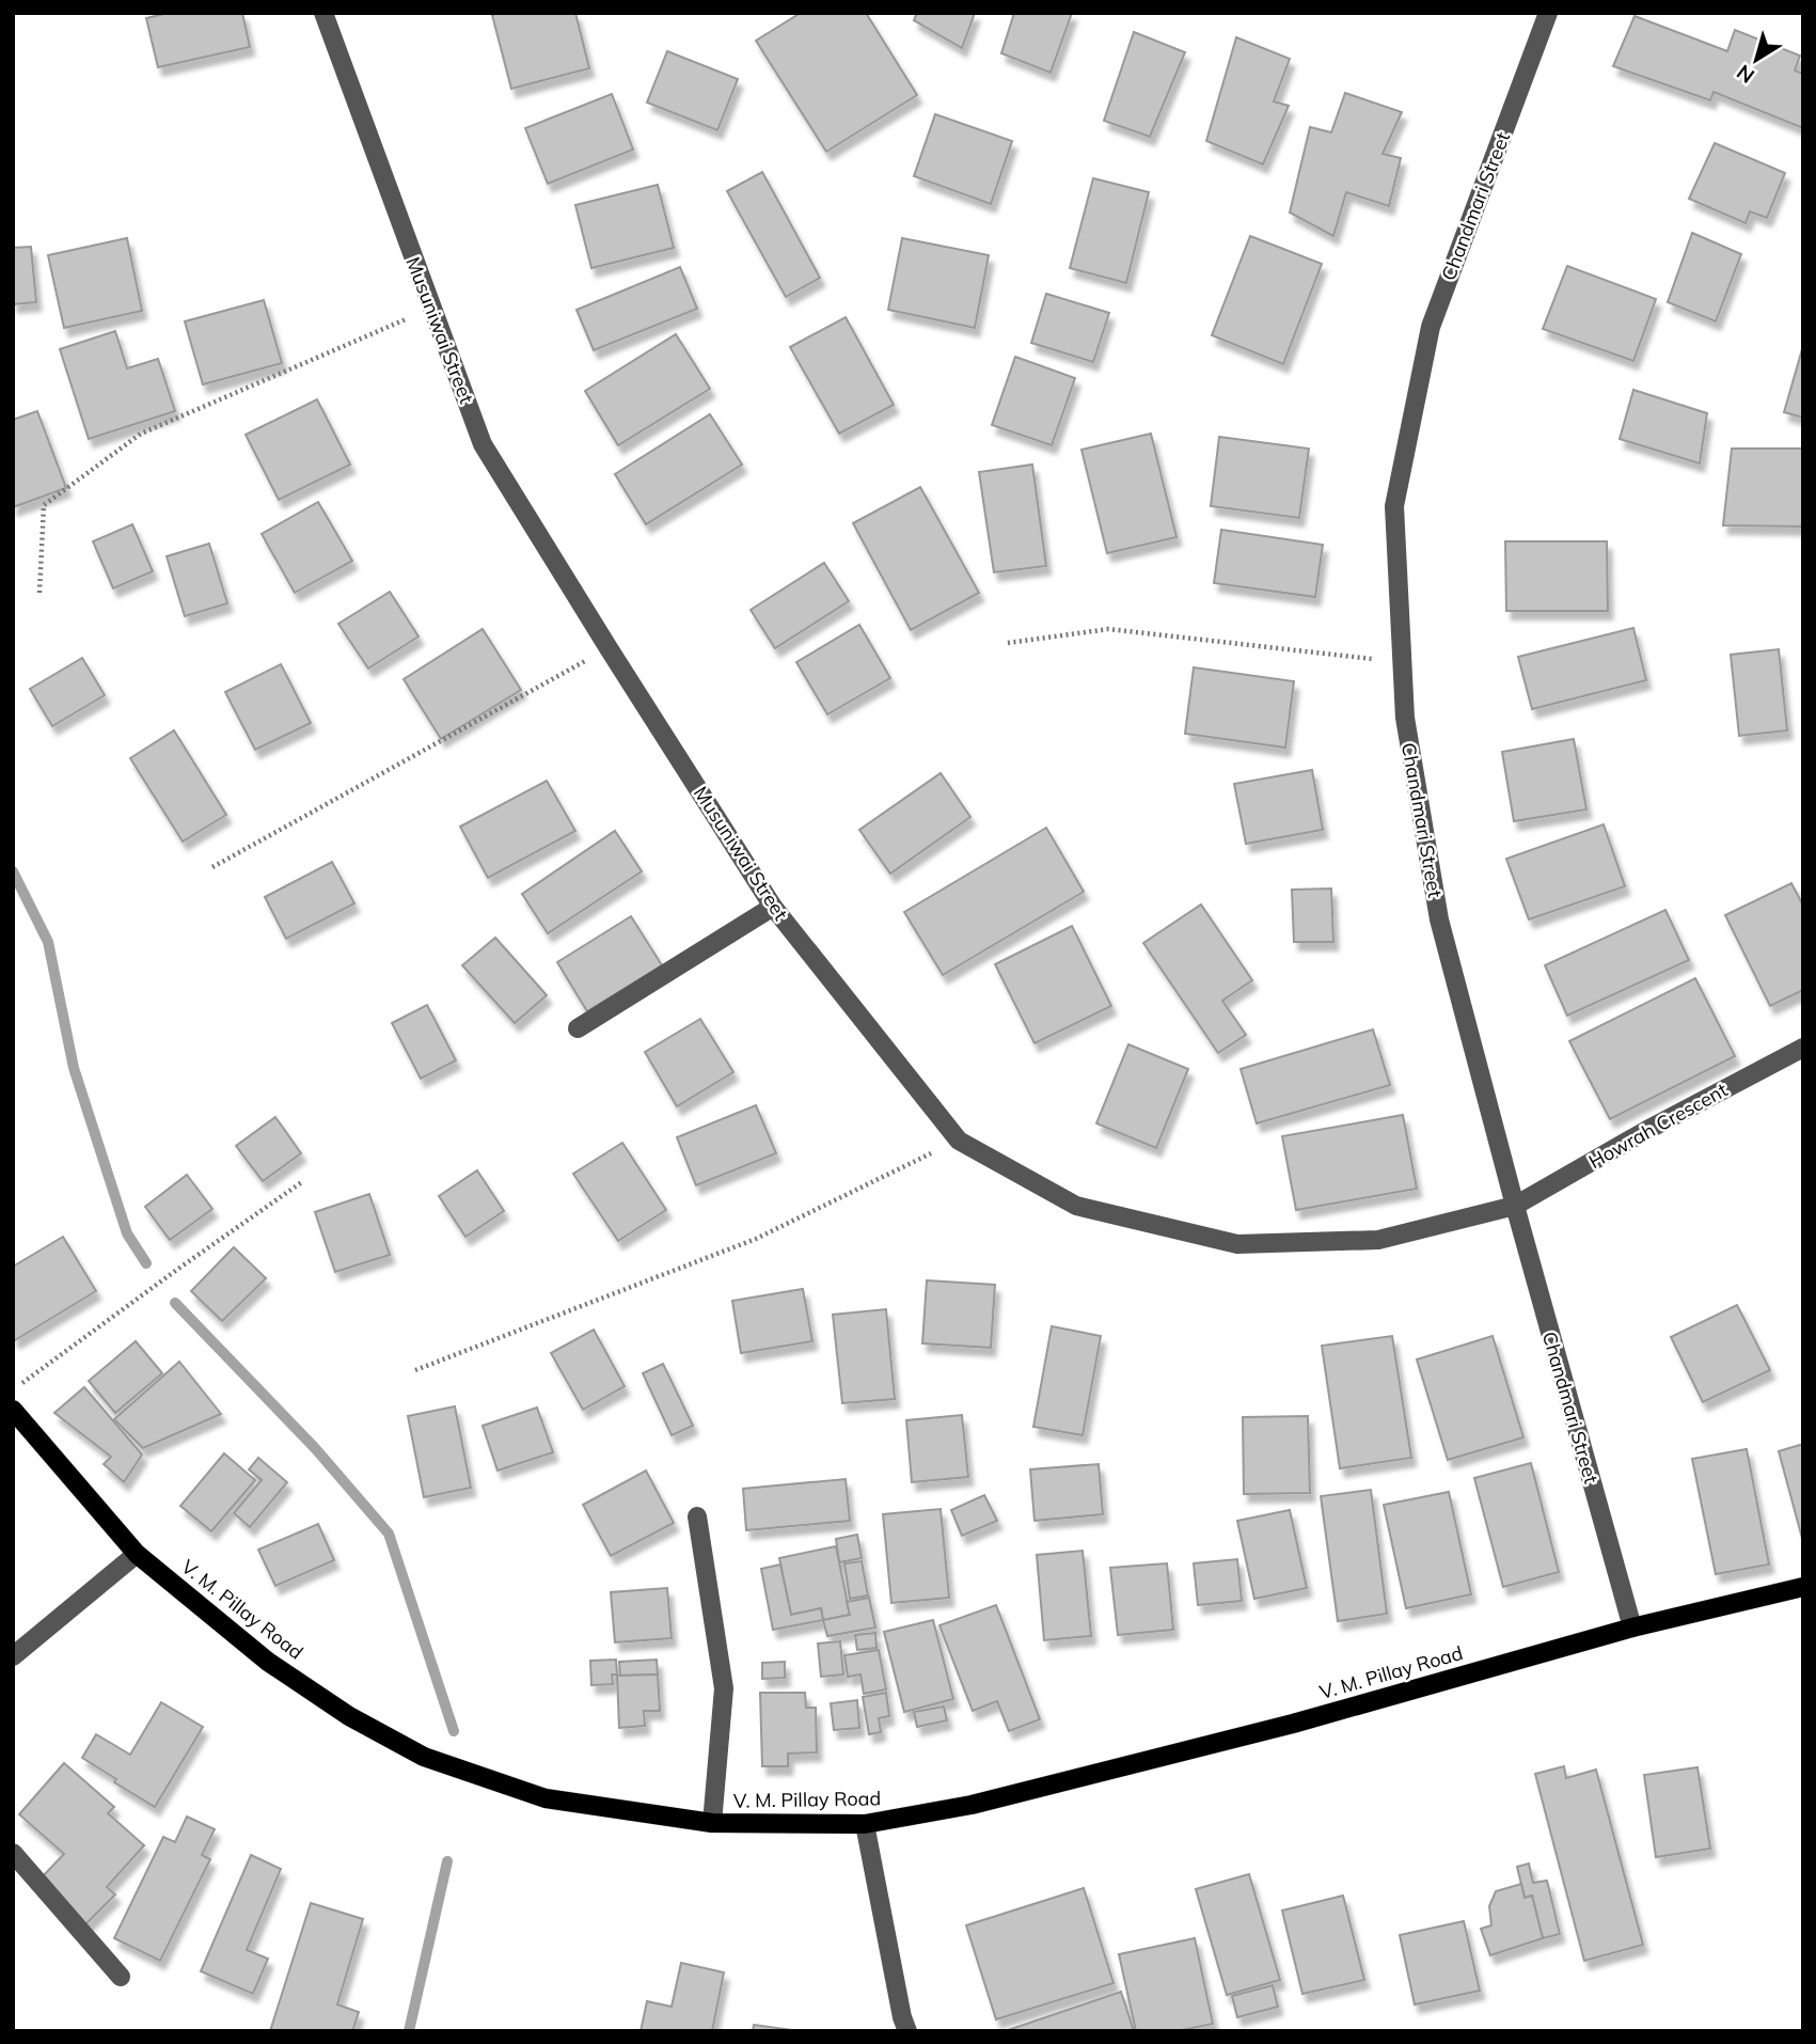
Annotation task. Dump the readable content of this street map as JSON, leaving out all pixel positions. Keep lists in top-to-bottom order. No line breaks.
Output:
{"streets":{"main road":["V. M. Pillay Road"],"street":["Chandmari Street","Musuniwai Street","Howrah Crescent"]},"crossings":[["Chandmari Street","Musuniwai Street"],["Chandmari Street","Howrah Crescent"],["Chandmari Street","V. M. Pillay Road"],["Musuniwai Street","Howrah Crescent"]],"north":"bottom left"}
